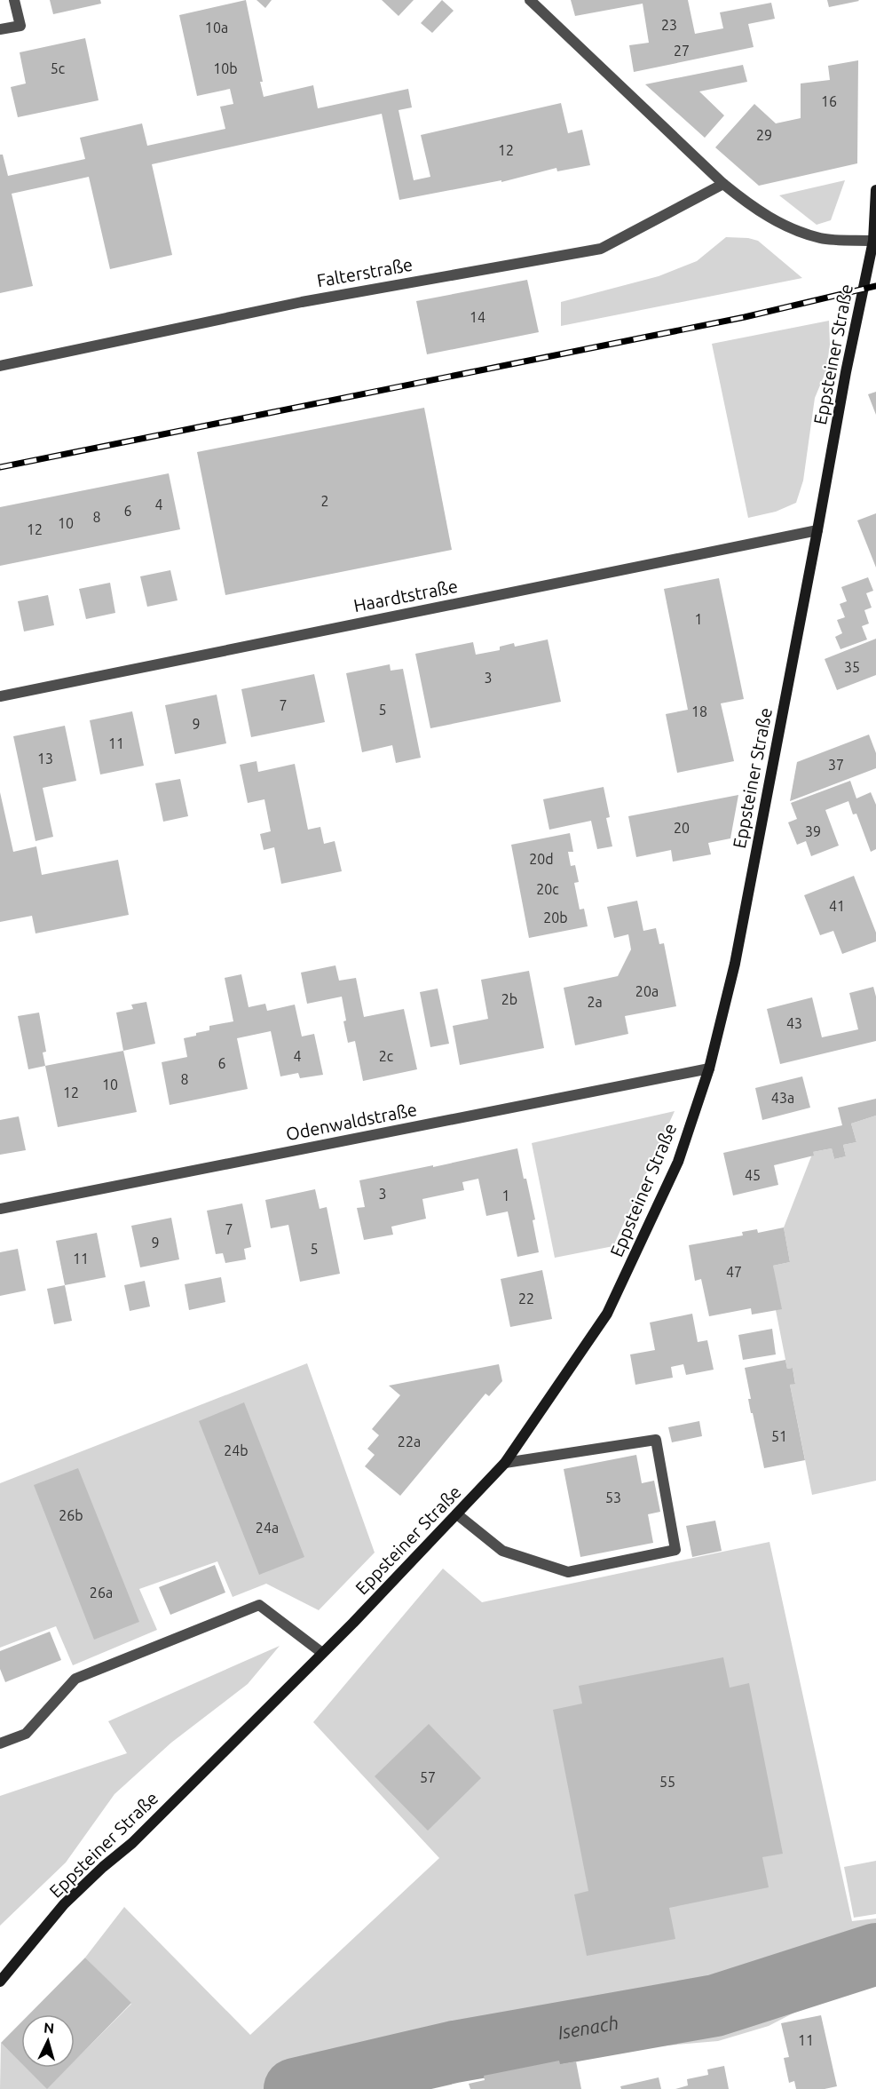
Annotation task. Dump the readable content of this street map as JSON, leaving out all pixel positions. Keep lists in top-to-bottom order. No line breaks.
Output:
{"streets":{"main road":["Eppsteiner Straße"],"street":["Falterstraße","Haardtstraße","Odenwaldstraße"]},"crossings":[["Eppsteiner Straße","Haardtstraße"],["Eppsteiner Straße","Odenwaldstraße"]],"water":["Isenach"],"house_numbers":["23","10a","27","5c","10b","16","29","12","14","2","4","6","8","10","12","1","35","3","7","5","18","9","11","13","37","20","39","20d","20c","41","20b","20a","2b","2a","43","4","2c","6","8","10","12","43a","45","3","1","7","9","5","11","47","22","51","22a","24b","53","26b","24a","26a","57","55","11"],"north":"top"}
